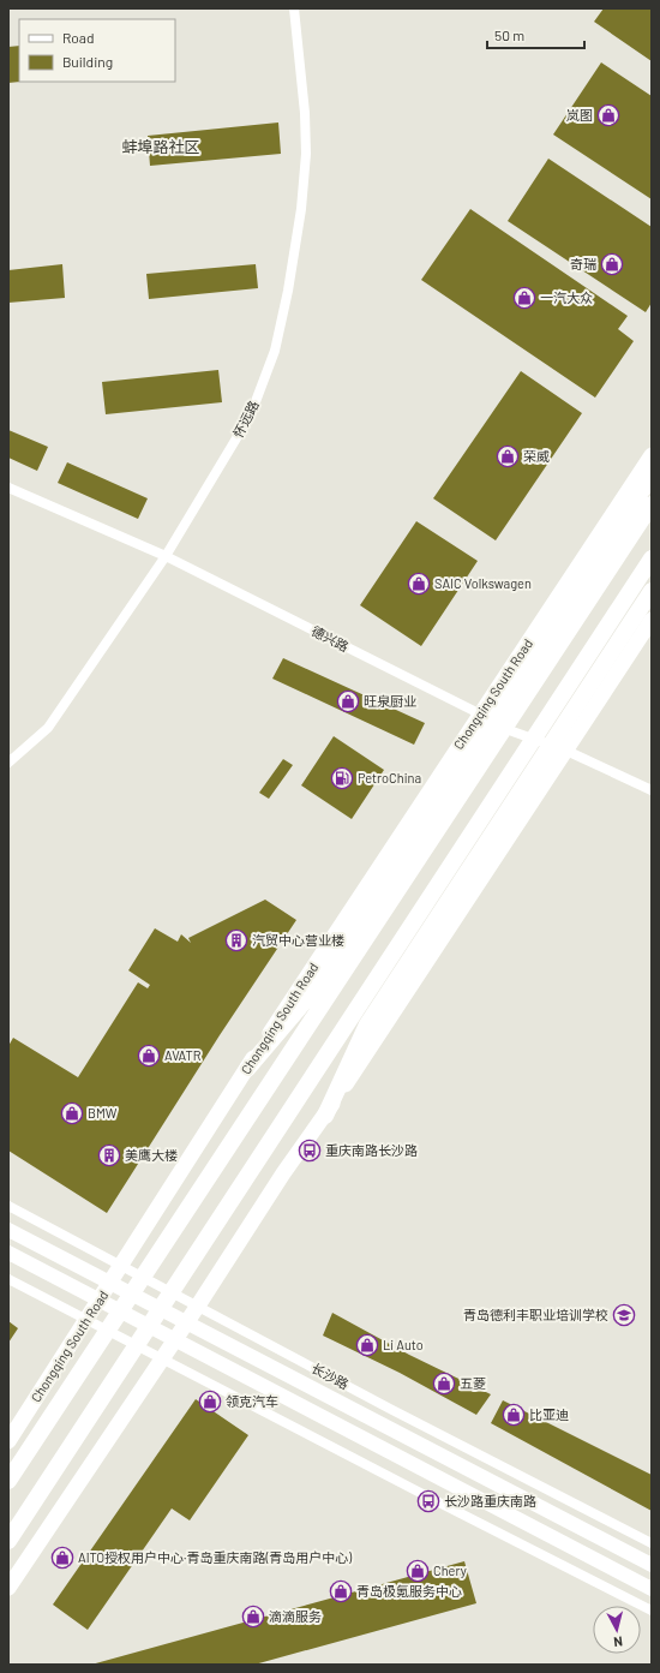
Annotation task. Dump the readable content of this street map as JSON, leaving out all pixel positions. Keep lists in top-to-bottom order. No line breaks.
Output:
{"streets":{"main road":["Chongqing South Road","长沙路"],"street":["怀远路","德兴路"]},"crossings":[["怀远路","德兴路"],["德兴路","Chongqing South Road"],["Chongqing South Road","长沙路"]],"districts":["蚌埠路社区"],"places":{"shop":["岚图","奇瑞","一汽大众","荣威","SAIC Volkswagen","旺泉厨业","AVATR","BMW","Li Auto","五菱","领克汽车","比亚迪","AITO授权用户中心·青岛重庆南路(青岛用户中心)","Chery","青岛极氪服务中心","滴滴服务"],"fuel station":["PetroChina"],"building":["汽贸中心营业楼","美鹰大楼"],"bus stop":["重庆南路长沙路","长沙路重庆南路"],"school or university":["青岛德利丰职业培训学校"]},"legend":["Road","Building"],"scale_bar":"50 m","north":"bottom"}
